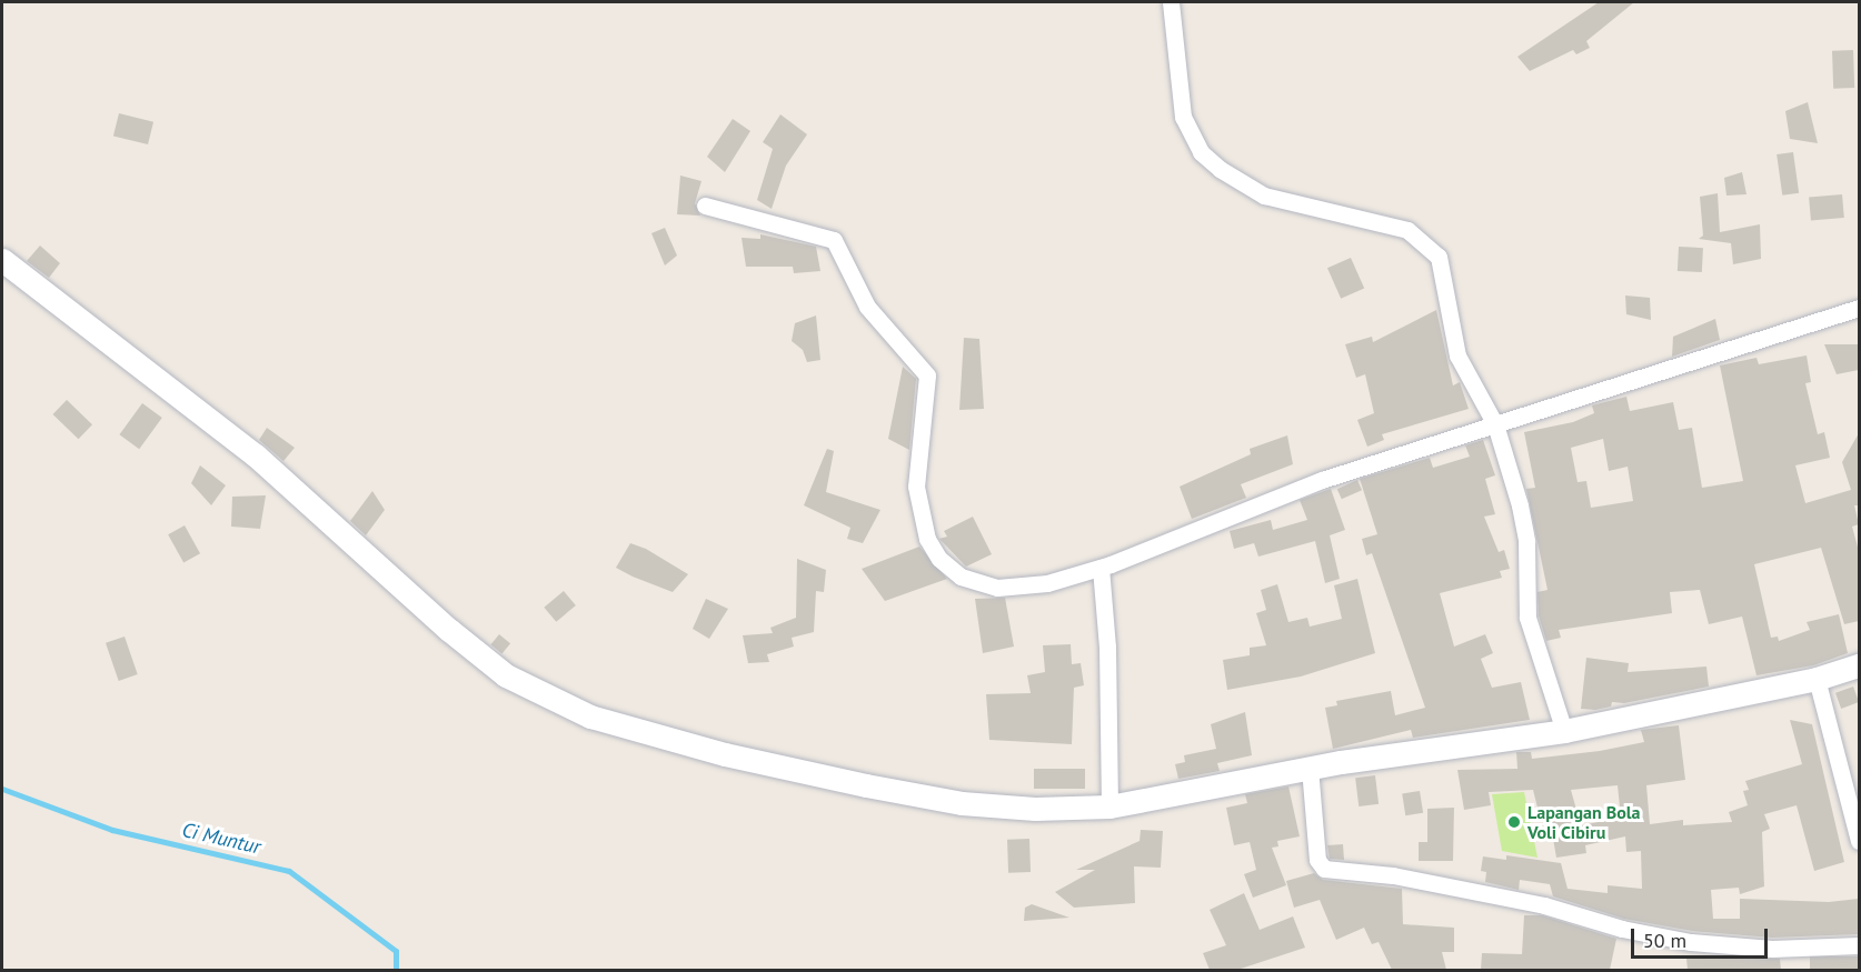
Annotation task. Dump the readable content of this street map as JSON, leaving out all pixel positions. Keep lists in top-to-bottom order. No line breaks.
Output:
{"water":["Ci Muntur"],"places":["Lapangan Bola Voli Cibiru"],"scale_bar":"50 m"}
